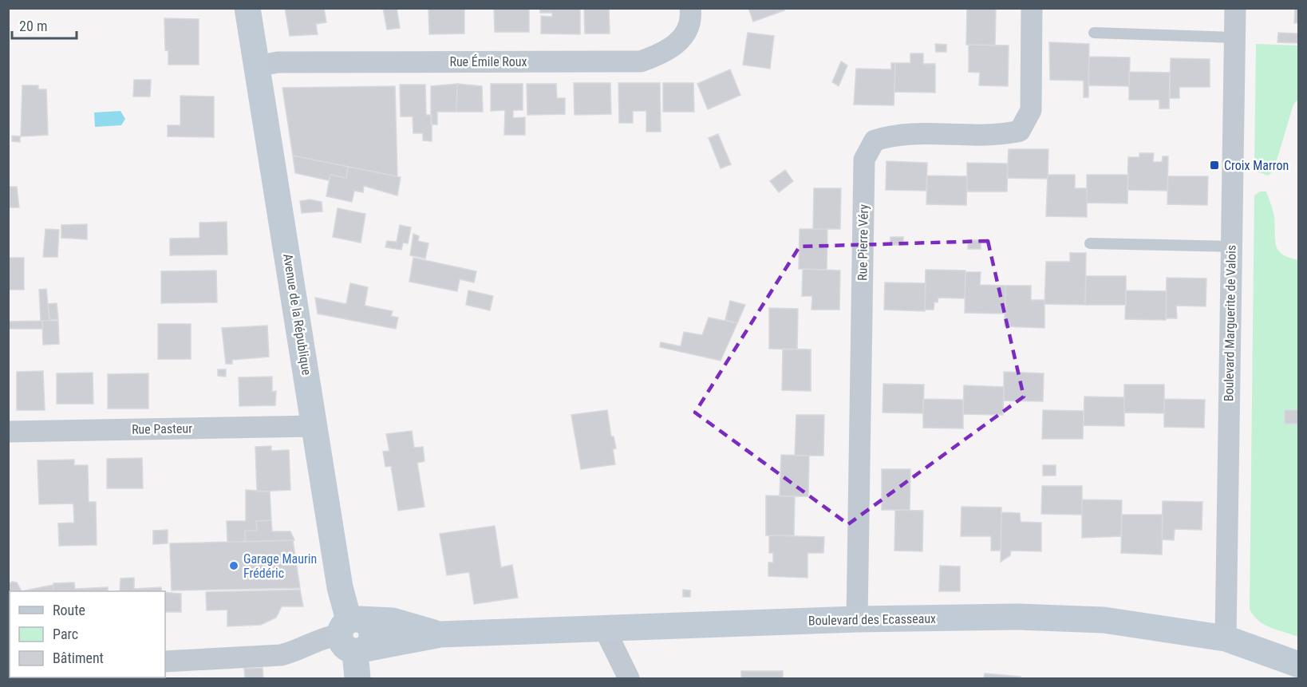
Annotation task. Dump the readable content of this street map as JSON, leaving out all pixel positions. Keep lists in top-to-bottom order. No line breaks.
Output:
{"streets":{"street":["Rue Émile Roux","Rue Pierre Véry","Avenue de la République","Boulevard Marguerite de Valois","Rue Pasteur","Boulevard des Ecasseaux"]},"crossings":[["Rue Émile Roux","Avenue de la République"],["Rue Pierre Véry","Boulevard des Ecasseaux"],["Avenue de la République","Rue Pasteur"],["Avenue de la République","Boulevard des Ecasseaux"],["Boulevard Marguerite de Valois","Boulevard des Ecasseaux"]],"places":{"transit":["Croix Marron"],"other":["Garage Maurin Frédéric"]},"legend":["Route","Parc","Bâtiment"],"scale_bar":"20 m"}
